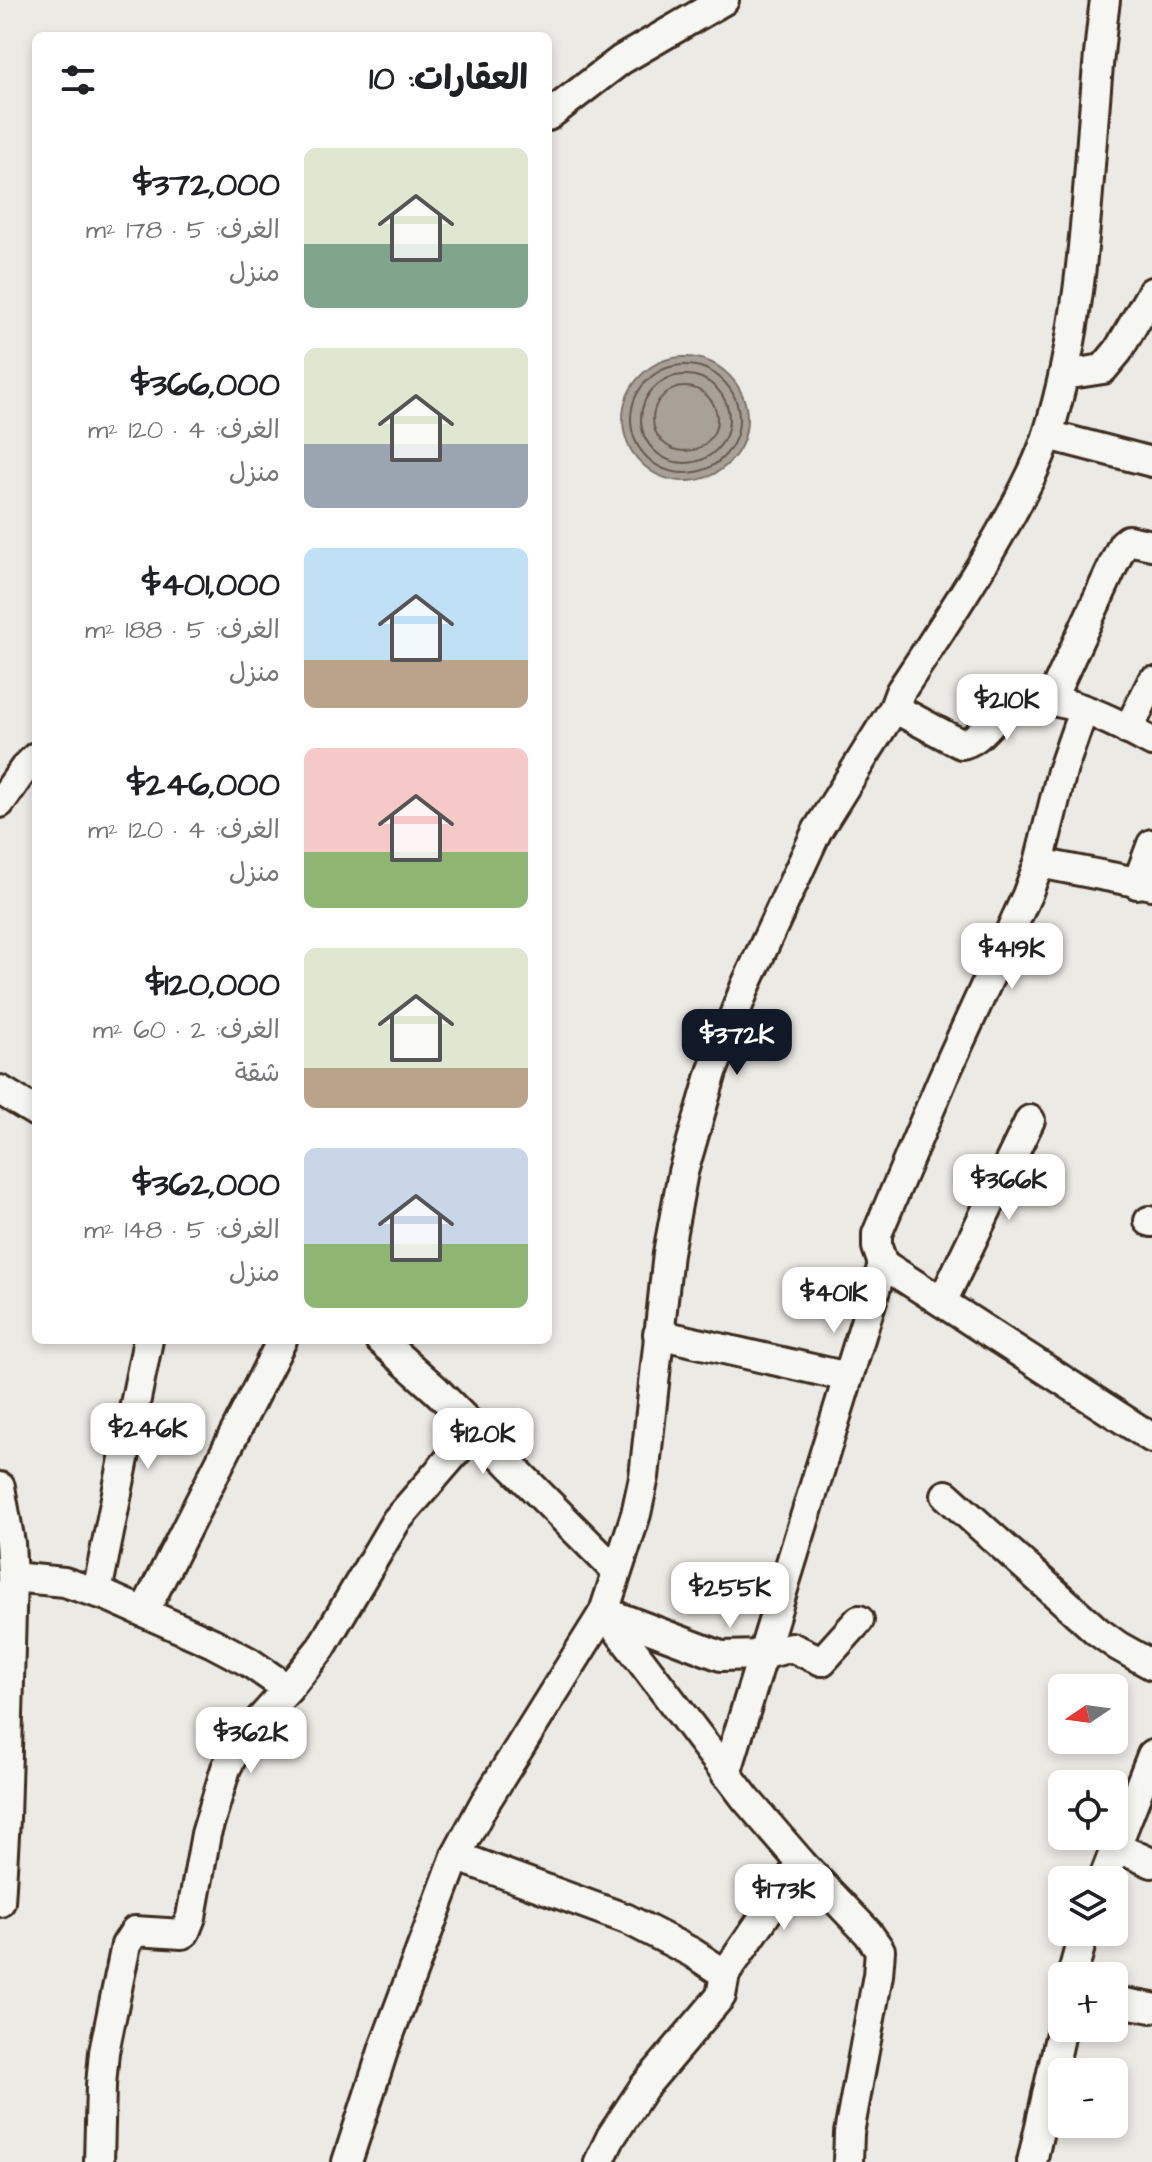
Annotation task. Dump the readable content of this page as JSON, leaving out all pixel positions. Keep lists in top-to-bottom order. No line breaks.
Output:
{"north":"left","page":{"heading":"العقارات: 10","list":[{"name":"$372,000","note":"الغرف: 5 · 178 m² · منزل"},{"name":"$366,000","note":"الغرف: 4 · 120 m² · منزل"},{"name":"$401,000","note":"الغرف: 5 · 188 m² · منزل"},{"name":"$246,000","note":"الغرف: 4 · 120 m² · منزل"},{"name":"$120,000","note":"الغرف: 2 · 60 m² · شقة"},{"name":"$362,000","note":"الغرف: 5 · 148 m² · منزل"}],"price":["$210K","$419K","$372K","$366K","$401K","$246K","$120K","$255K","$362K","$173K"],"map_buttons":["+","−"]}}
